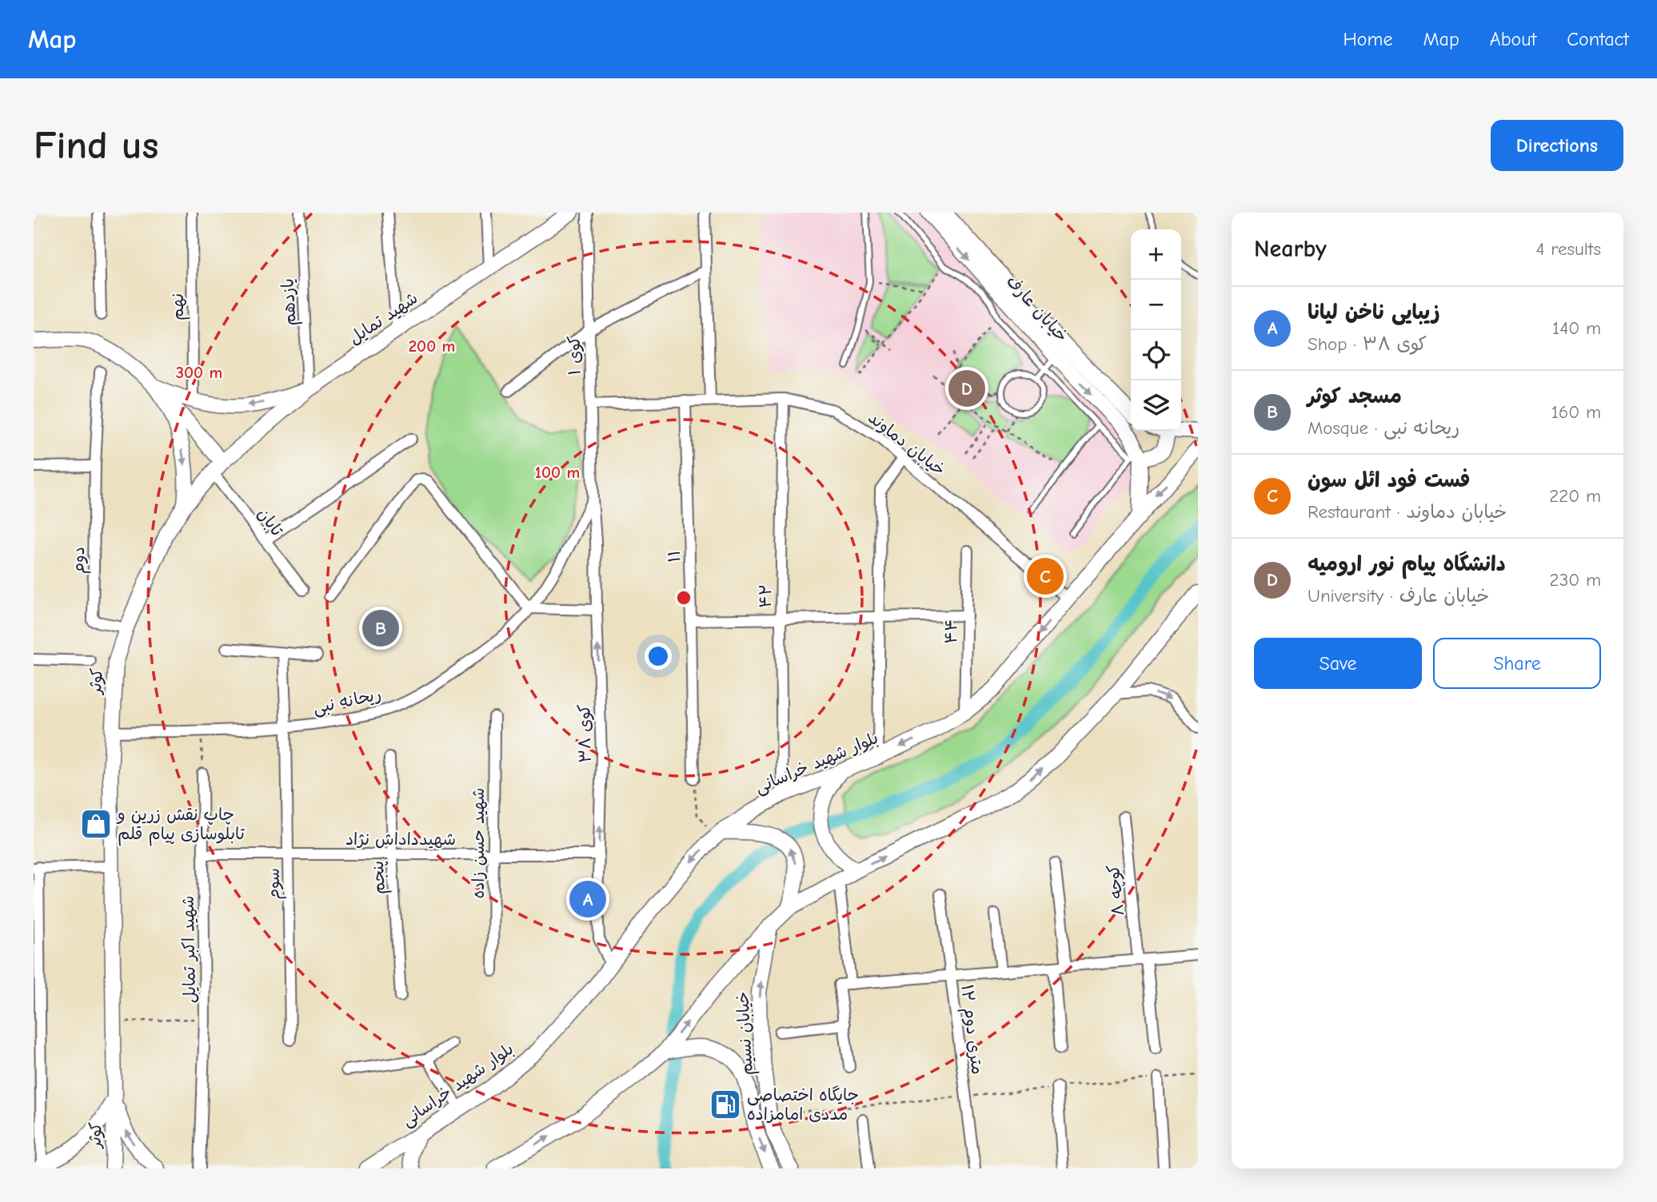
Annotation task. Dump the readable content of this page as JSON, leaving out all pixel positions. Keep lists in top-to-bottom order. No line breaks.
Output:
{"streets":{"main road":["خیابان عارف","شهید تمایل","کوثر","بلوار شهید خراسانی","خیابان نسیم"],"street":["یازدهم","نهم","کوی ۱","خیابان دماوند","تابان","۱۱","دوم","۴۲","۴۴","ریحانه نبی","کوی ۳۸","شهیدداداش نژاد","شهید حسن زاده","پنجم","سوم","کوچه ۸","شهید اکبر تمایل","۱۲ متری دوم"]},"crossings":[["یازدهم","شهید تمایل"],["شهید تمایل","تابان"],["شهید تمایل","کوثر"],["کوی ۱","خیابان دماوند"],["کوی ۱","ریحانه نبی"],["کوی ۱","کوی ۳۸"],["خیابان دماوند","۱۱"],["خیابان دماوند","۴۲"],["خیابان دماوند","بلوار شهید خراسانی"],["تابان","کوثر"],["دوم","کوثر"],["۴۲","بلوار شهید خراسانی"],["۴۴","بلوار شهید خراسانی"],["کوثر","ریحانه نبی"],["ریحانه نبی","کوی ۳۸"],["ریحانه نبی","سوم"],["کوی ۳۸","بلوار شهید خراسانی"],["کوی ۳۸","شهیدداداش نژاد"],["شهیدداداش نژاد","شهید حسن زاده"],["شهیدداداش نژاد","پنجم"],["شهیدداداش نژاد","سوم"],["شهیدداداش نژاد","شهید اکبر تمایل"]],"one_way":["کوی ۳۸"],"places":{"shop":["چاپ نقش زرین و تابلوسازی پیام قلم"],"fuel station":["جایگاه اختصاصی مددی امامزاده"]},"page":{"header":"Map","nav":["Home","Map","About","Contact"],"buttons":["Directions",["Save","Share"]],"title":"Find us","heading":["Nearby","4 results"],"map_buttons":["+","−"],"list":[{"mark":"A","name":"زیبایی ناخن لیانا","note":"Shop · کوی ۳۸","value":"140 m"},{"mark":"B","name":"مسجد کوثر","note":"Mosque · ریحانه نبی","value":"160 m"},{"mark":"C","name":"فست فود ائل سون","note":"Restaurant · خیابان دماوند","value":"220 m"},{"mark":"D","name":"دانشگاه پیام نور ارومیه","note":"University · خیابان عارف","value":"230 m"}],"pins":["D","C","B","A"]},"rings":["200 m","300 m","100 m"]}
